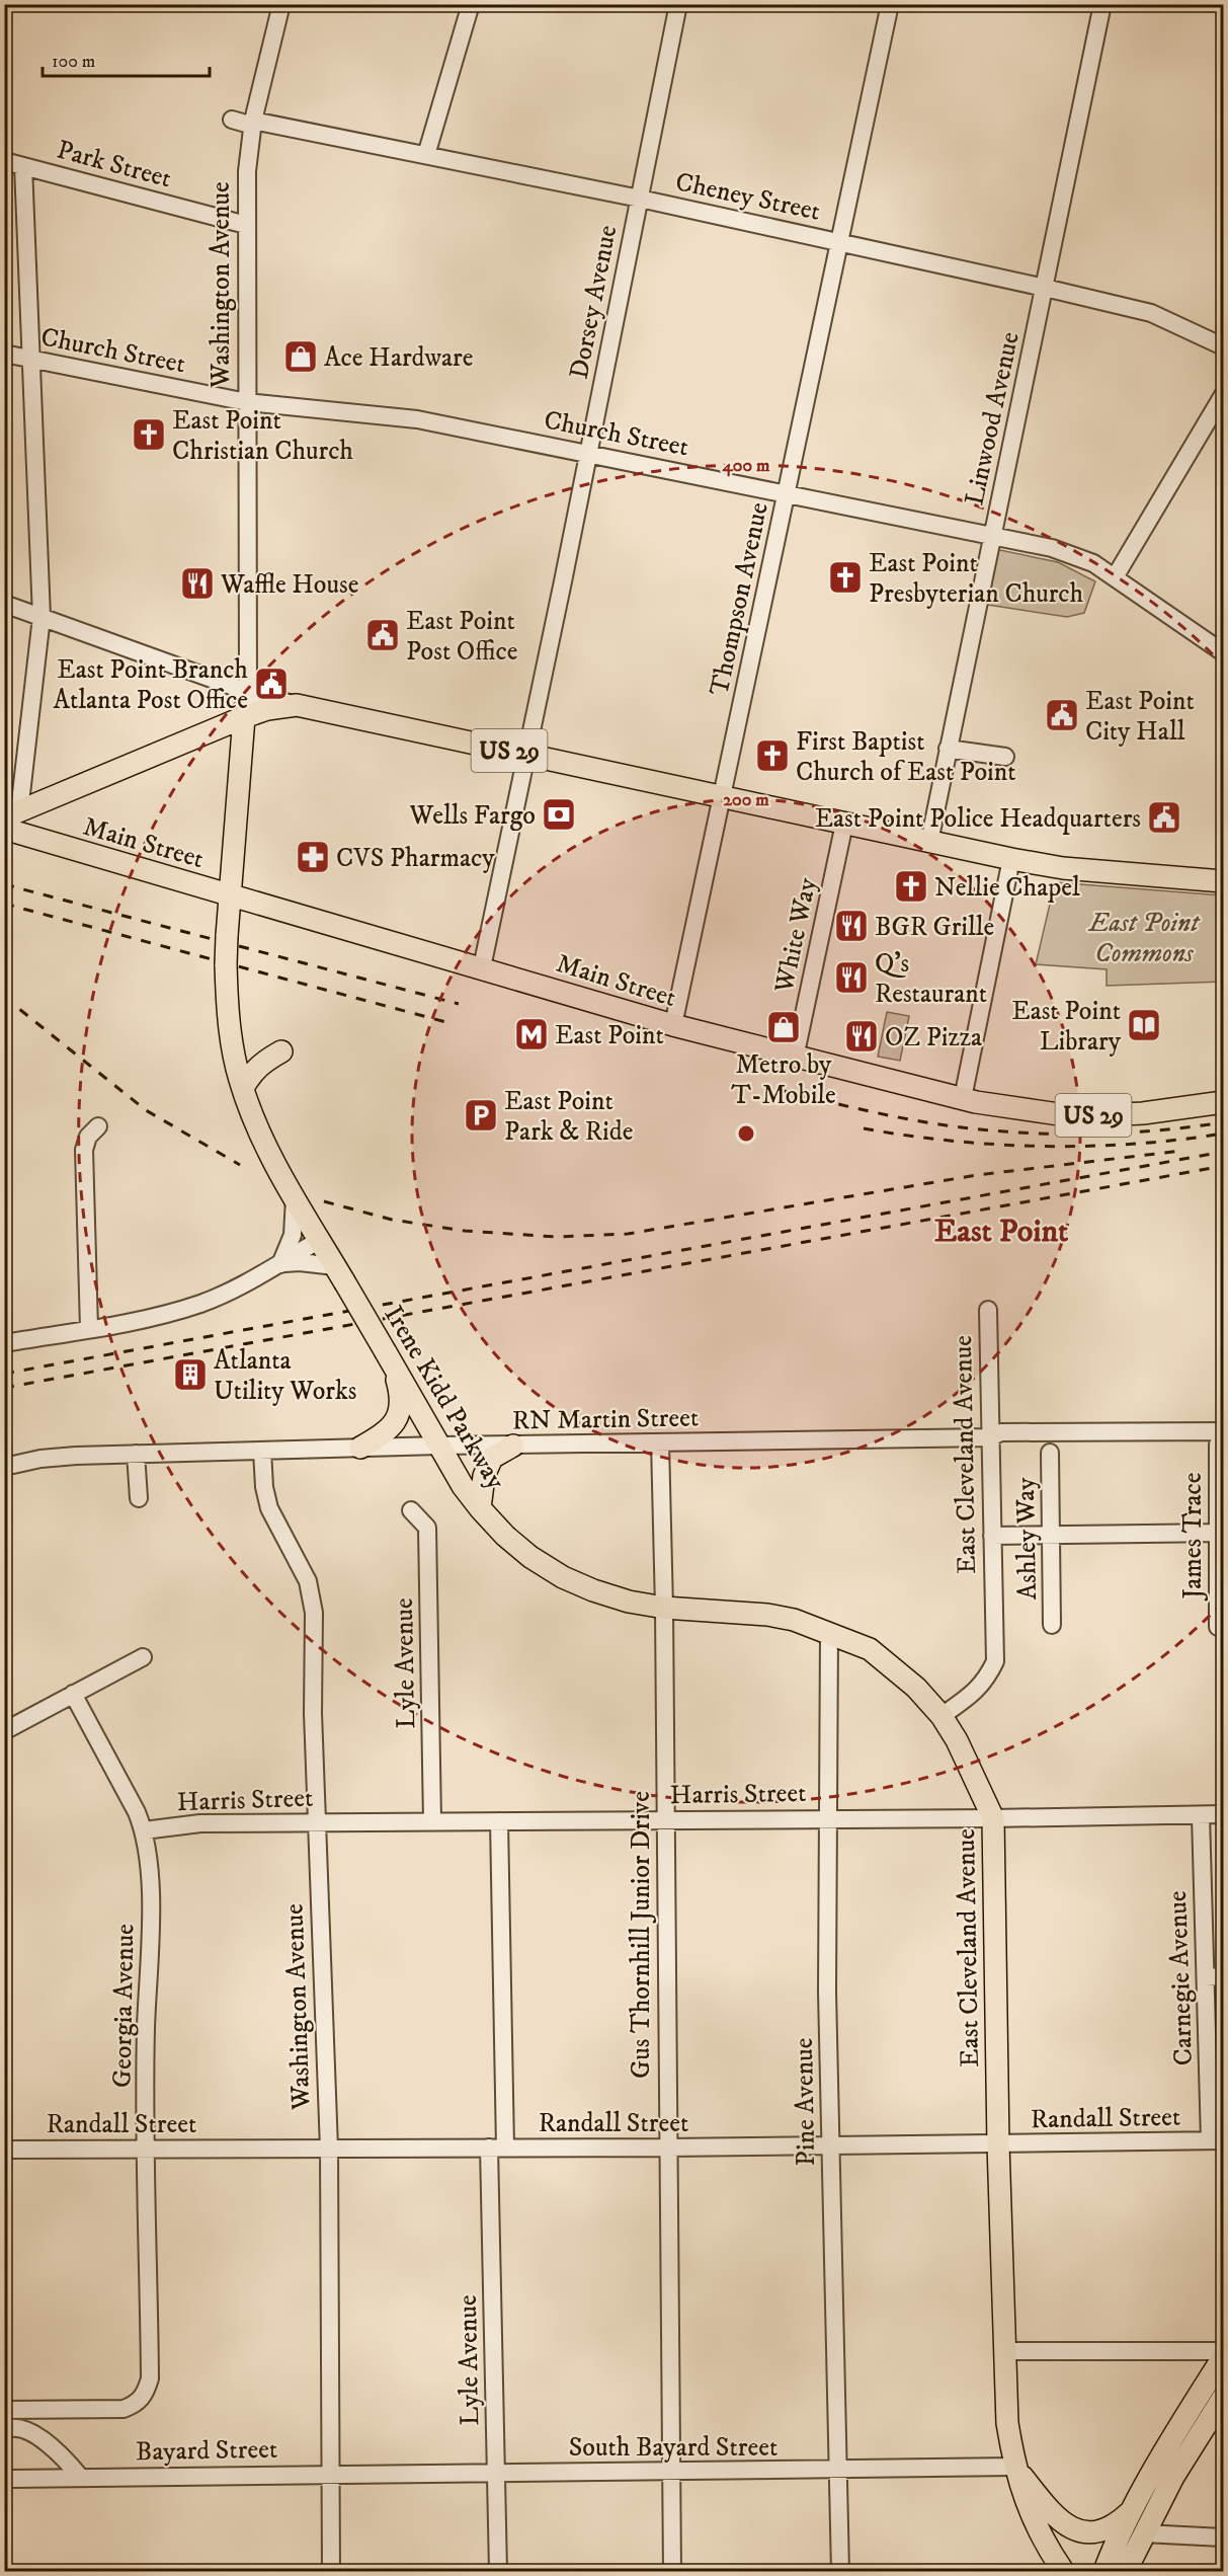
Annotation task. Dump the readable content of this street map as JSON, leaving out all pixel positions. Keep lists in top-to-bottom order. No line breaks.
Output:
{"streets":{"main road":["Washington Avenue","US 29","Main Street","Irene Kidd Parkway","East Cleveland Avenue"],"street":["Park Street","Cheney Street","Dorsey Avenue","Church Street","Linwood Avenue","Thompson Avenue","White Way","RN Martin Street","James Trace","Ashley Way","Lyle Avenue","Harris Street","Gus Thornhill Junior Drive","Carnegie Avenue","Georgia Avenue","Pine Avenue","Randall Street","South Bayard Street","Bayard Street"]},"crossings":[["Park Street","Washington Avenue"],["Cheney Street","Washington Avenue"],["Cheney Street","Dorsey Avenue"],["Cheney Street","Linwood Avenue"],["Cheney Street","Thompson Avenue"],["Washington Avenue","Church Street"],["Washington Avenue","US 29"],["Washington Avenue","Main Street"],["Washington Avenue","Irene Kidd Parkway"],["Washington Avenue","RN Martin Street"],["Washington Avenue","Harris Street"],["Washington Avenue","Randall Street"],["Washington Avenue","South Bayard Street"],["Washington Avenue","Bayard Street"],["Dorsey Avenue","Church Street"],["Dorsey Avenue","US 29"],["Dorsey Avenue","Main Street"],["Church Street","Linwood Avenue"],["Church Street","Thompson Avenue"],["Linwood Avenue","US 29"],["Thompson Avenue","US 29"],["Thompson Avenue","Main Street"],["US 29","White Way"],["Main Street","White Way"],["Main Street","Irene Kidd Parkway"],["Irene Kidd Parkway","RN Martin Street"],["Irene Kidd Parkway","East Cleveland Avenue"],["Irene Kidd Parkway","Gus Thornhill Junior Drive"],["Irene Kidd Parkway","Pine Avenue"],["RN Martin Street","East Cleveland Avenue"],["RN Martin Street","James Trace"],["RN Martin Street","Gus Thornhill Junior Drive"],["East Cleveland Avenue","Harris Street"],["East Cleveland Avenue","Randall Street"],["East Cleveland Avenue","South Bayard Street"],["Lyle Avenue","Harris Street"],["Lyle Avenue","Randall Street"],["Lyle Avenue","South Bayard Street"],["Harris Street","Gus Thornhill Junior Drive"],["Harris Street","Carnegie Avenue"],["Harris Street","Georgia Avenue"],["Harris Street","Pine Avenue"],["Gus Thornhill Junior Drive","Randall Street"],["Gus Thornhill Junior Drive","South Bayard Street"],["Carnegie Avenue","Randall Street"],["Georgia Avenue","Randall Street"],["Georgia Avenue","Bayard Street"],["Pine Avenue","Randall Street"],["Pine Avenue","South Bayard Street"],["South Bayard Street","Bayard Street"]],"districts":["East Point"],"parks":["East Point Commons"],"places":{"shop":["Ace Hardware","Metro by T-Mobile"],"church":["East Point Christian Church","East Point Presbyterian Church","First Baptist Church of East Point","Nellie Chapel"],"restaurant":["Waffle House","BGR Grille","Q's Restaurant","OZ Pizza"],"public building":["East Point Post Office","East Point Branch Atlanta Post Office","East Point City Hall","East Point Police Headquarters"],"bank":["Wells Fargo"],"pharmacy":["CVS Pharmacy"],"library":["East Point Library"],"metro station":["East Point"],"parking":["East Point Park & Ride"],"building":["Atlanta Utility Works"]},"scale_bar":"100 m","rings":["400 m","200 m"]}
